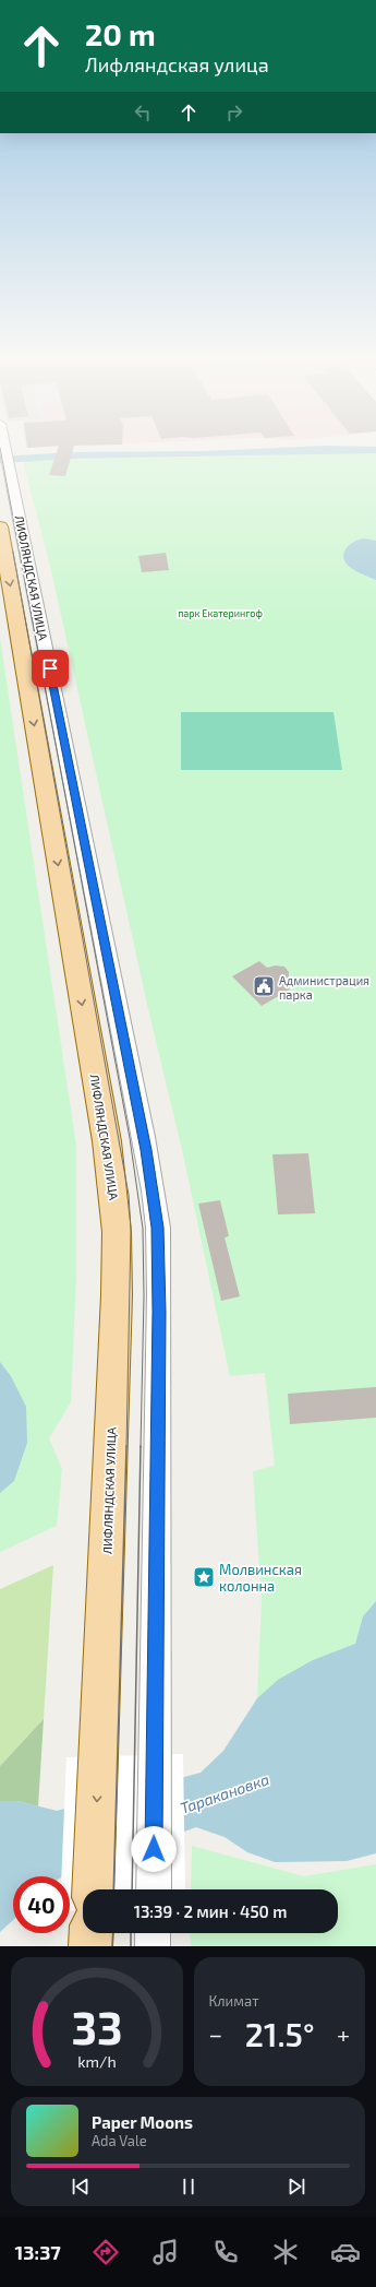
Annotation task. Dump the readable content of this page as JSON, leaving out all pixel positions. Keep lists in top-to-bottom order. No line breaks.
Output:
{"streets":{"main road":["ЛИФЛЯНДСКАЯ УЛИЦА"]},"water":["Таракановка"],"parks":["парк Екатерингоф"],"places":{"public building":["Администрация парка"],"place":["Молвинская колонна"]},"page":{"turn":["20 m","Лифляндская улица"],"limit":"40","trip":"13:39 · 2 мин · 450 m","tile":"Климат","heat":["−","21.5°","+"],"song":["Paper Moons","Ada Vale"],"tabs":"13:37","gauge":["33","km/h"]}}
